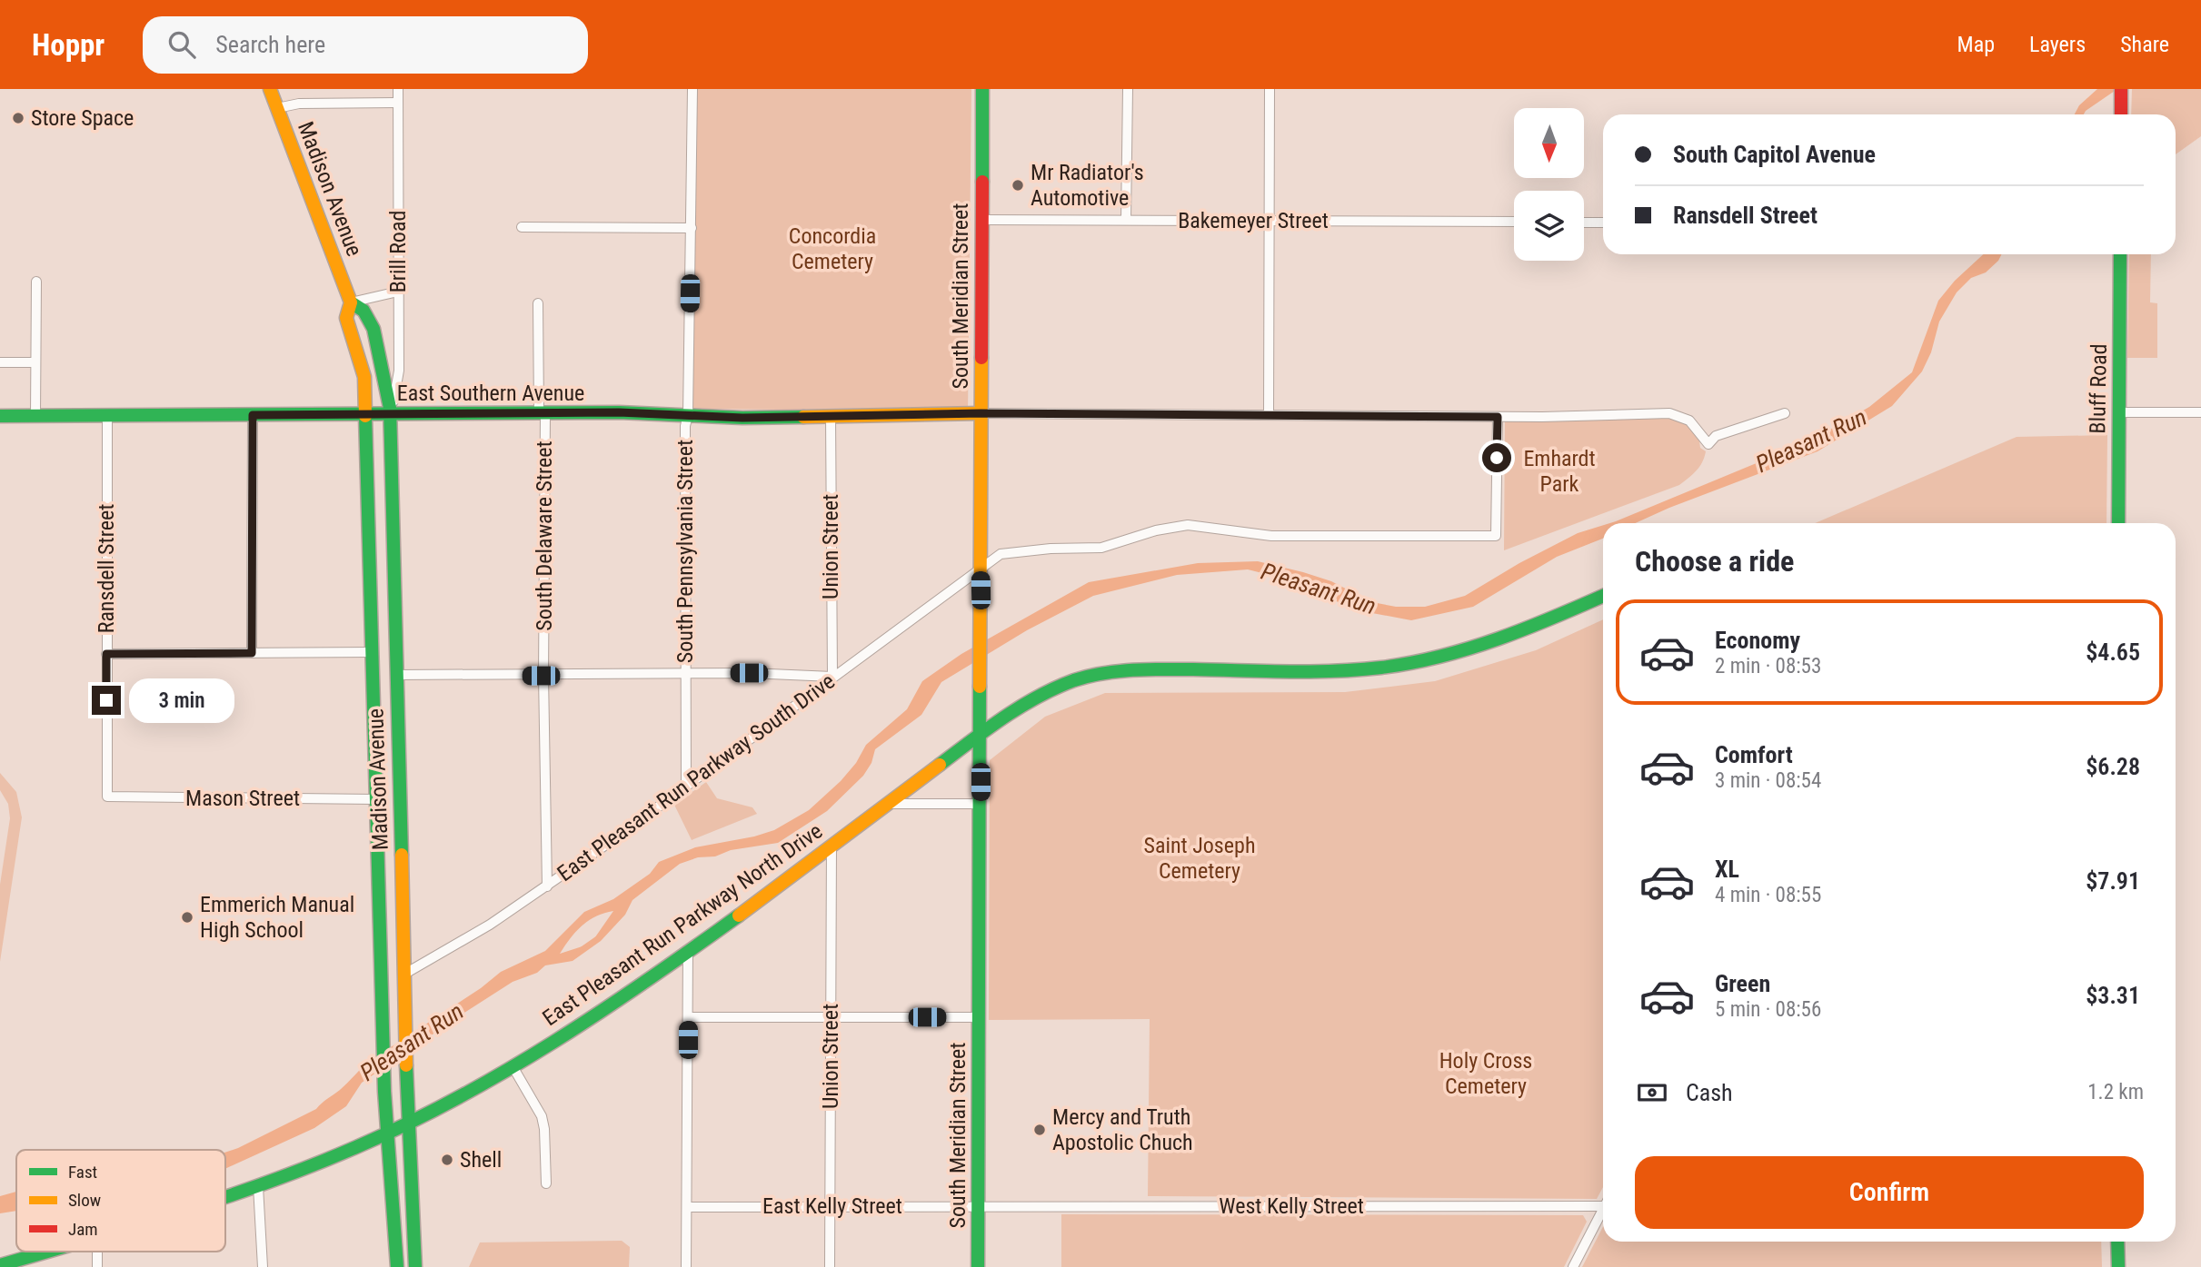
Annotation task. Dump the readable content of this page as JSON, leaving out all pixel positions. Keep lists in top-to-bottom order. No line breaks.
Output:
{"streets":{"main road":["Madison Avenue","South Meridian Street","Bluff Road","East Southern Avenue","East Pleasant Run Parkway North Drive"],"street":["Bakemeyer Street","Brill Road","South Delaware Street","Union Street","South Pennsylvania Street","Ransdell Street","East Pleasant Run Parkway South Drive","Mason Street","East Kelly Street","West Kelly Street"]},"crossings":[["Madison Avenue","Brill Road"],["Madison Avenue","East Southern Avenue"],["Madison Avenue","East Pleasant Run Parkway South Drive"],["Madison Avenue","Mason Street"],["Madison Avenue","East Pleasant Run Parkway North Drive"],["Bakemeyer Street","South Meridian Street"],["Brill Road","East Southern Avenue"],["South Meridian Street","East Southern Avenue"],["South Meridian Street","East Pleasant Run Parkway South Drive"],["South Meridian Street","East Pleasant Run Parkway North Drive"],["South Meridian Street","East Kelly Street"],["South Meridian Street","West Kelly Street"],["East Southern Avenue","South Delaware Street"],["East Southern Avenue","Union Street"],["East Southern Avenue","South Pennsylvania Street"],["East Southern Avenue","Ransdell Street"],["South Delaware Street","East Pleasant Run Parkway South Drive"],["Union Street","East Pleasant Run Parkway South Drive"],["Union Street","East Pleasant Run Parkway North Drive"],["Union Street","East Kelly Street"],["South Pennsylvania Street","East Pleasant Run Parkway South Drive"],["Ransdell Street","Mason Street"],["East Kelly Street","West Kelly Street"]],"water":["Pleasant Run"],"parks":["Concordia Cemetery","Emhardt Park","Saint Joseph Cemetery","Holy Cross Cemetery"],"places":["Store Space","Mr Radiator's Automotive","Emmerich Manual High School","Mercy and Truth Apostolic Chuch","Shell"],"legend":["Fast","Slow","Jam"],"north":"bottom","page":{"header":"Hoppr","search":"Search here","nav":["Map","Layers","Share"],"banner":["South Capitol Avenue","Ransdell Street"],"heading":"Choose a ride","list":[{"name":"Economy","note":"2 min · 08:53","value":"$4.65"},{"name":"Comfort","note":"3 min · 08:54","value":"$6.28"},{"name":"XL","note":"4 min · 08:55","value":"$7.91"},{"name":"Green","note":"5 min · 08:56","value":"$3.31"}],"bubble":"3 min","pay":["Cash","1.2 km"],"buttons":"Confirm"}}
